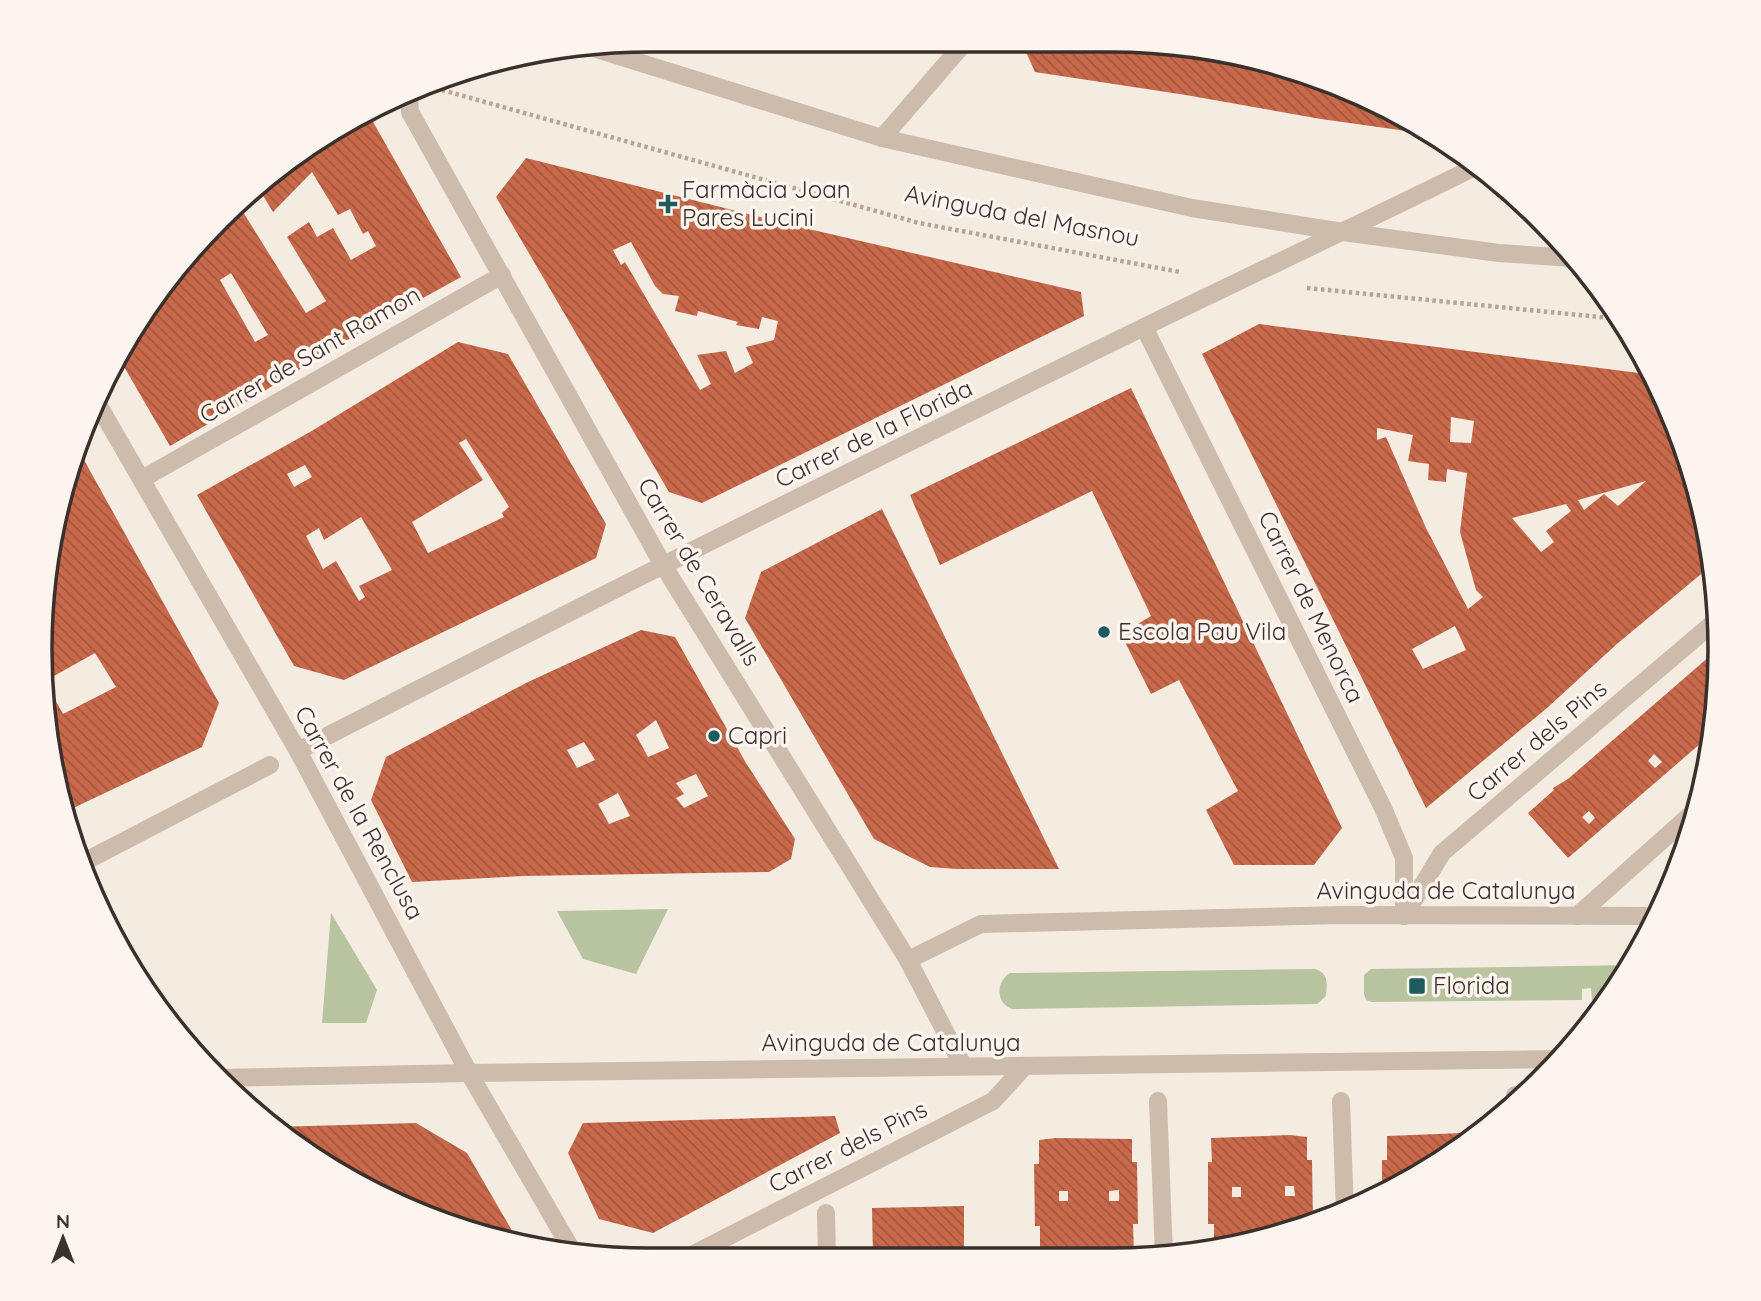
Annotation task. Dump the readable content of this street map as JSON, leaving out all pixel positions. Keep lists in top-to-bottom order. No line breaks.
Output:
{"streets":{"street":["Avinguda del Masnou","Carrer de Sant Ramon","Carrer de la Florida","Carrer de Ceravalls","Carrer de Menorca","Carrer dels Pins","Carrer de la Renclusa","Avinguda de Catalunya"]},"crossings":[["Avinguda del Masnou","Carrer de la Florida"],["Carrer de Sant Ramon","Carrer de Ceravalls"],["Carrer de Sant Ramon","Carrer de la Renclusa"],["Carrer de la Florida","Carrer de Ceravalls"],["Carrer de la Florida","Carrer de Menorca"],["Carrer de la Florida","Carrer de la Renclusa"],["Carrer de Ceravalls","Avinguda de Catalunya"],["Carrer de Menorca","Carrer dels Pins"],["Carrer de Menorca","Avinguda de Catalunya"],["Carrer dels Pins","Avinguda de Catalunya"],["Carrer de la Renclusa","Avinguda de Catalunya"]],"places":{"health":["Farmàcia Joan Pares Lucini"],"other":["Escola Pau Vila","Capri"],"transit":["Florida"]},"north":"top"}
